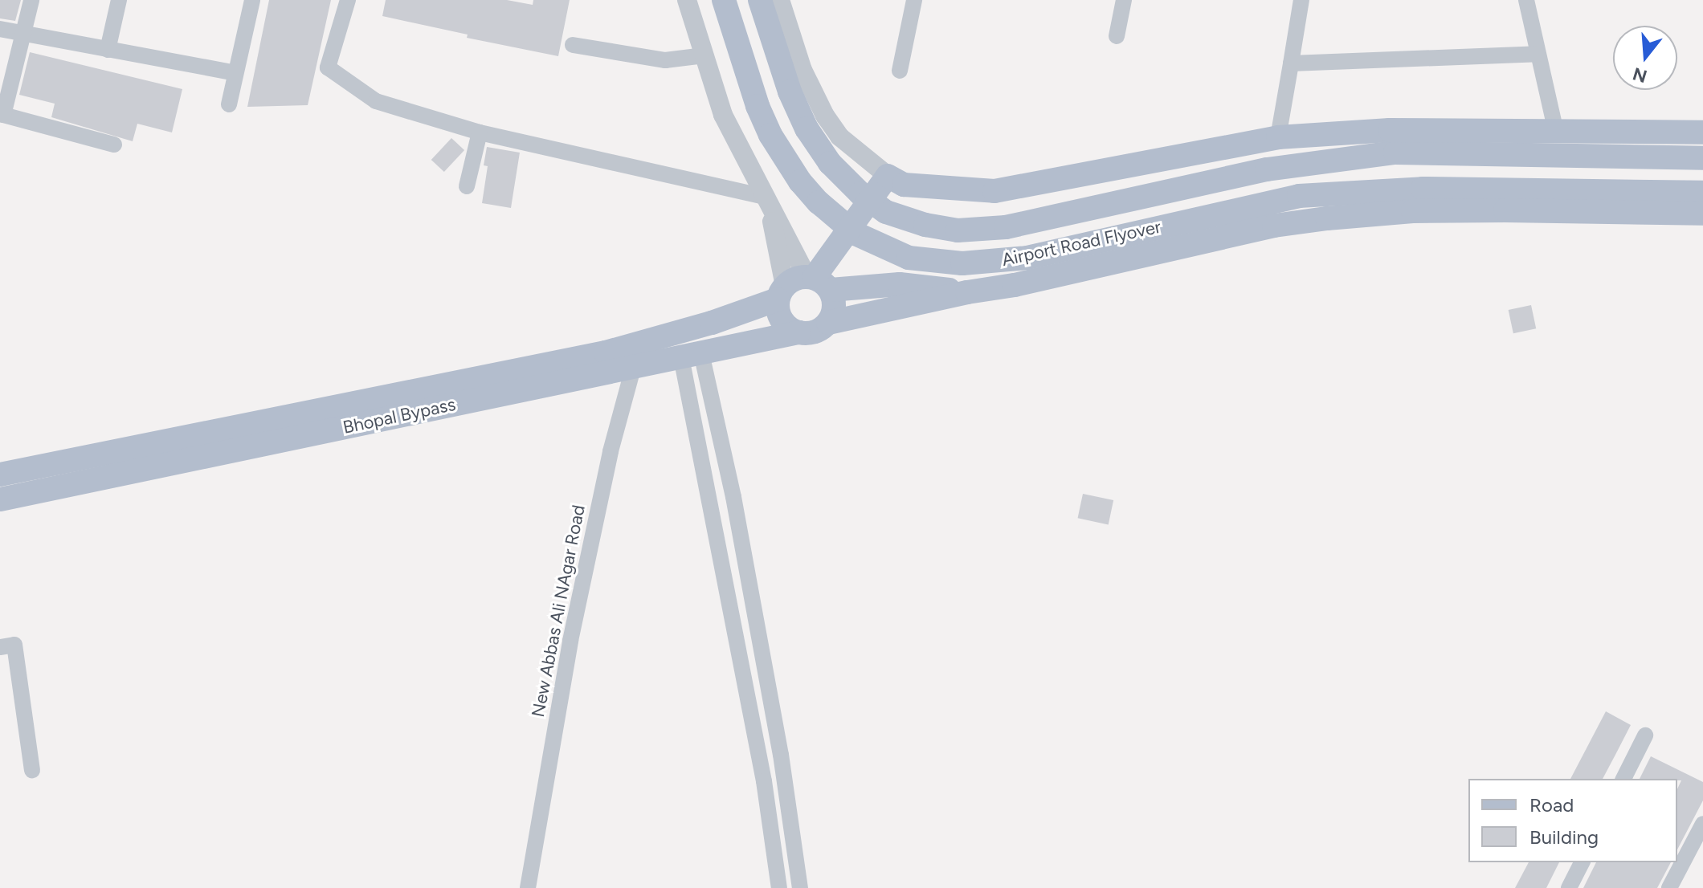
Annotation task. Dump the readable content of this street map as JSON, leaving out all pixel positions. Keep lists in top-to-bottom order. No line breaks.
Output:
{"streets":{"main road":["Airport Road Flyover","Bhopal Bypass"],"street":["New Abbas Ali NAgar Road"]},"crossings":[["Bhopal Bypass","New Abbas Ali NAgar Road"]],"legend":["Road","Building"],"north":"bottom"}
